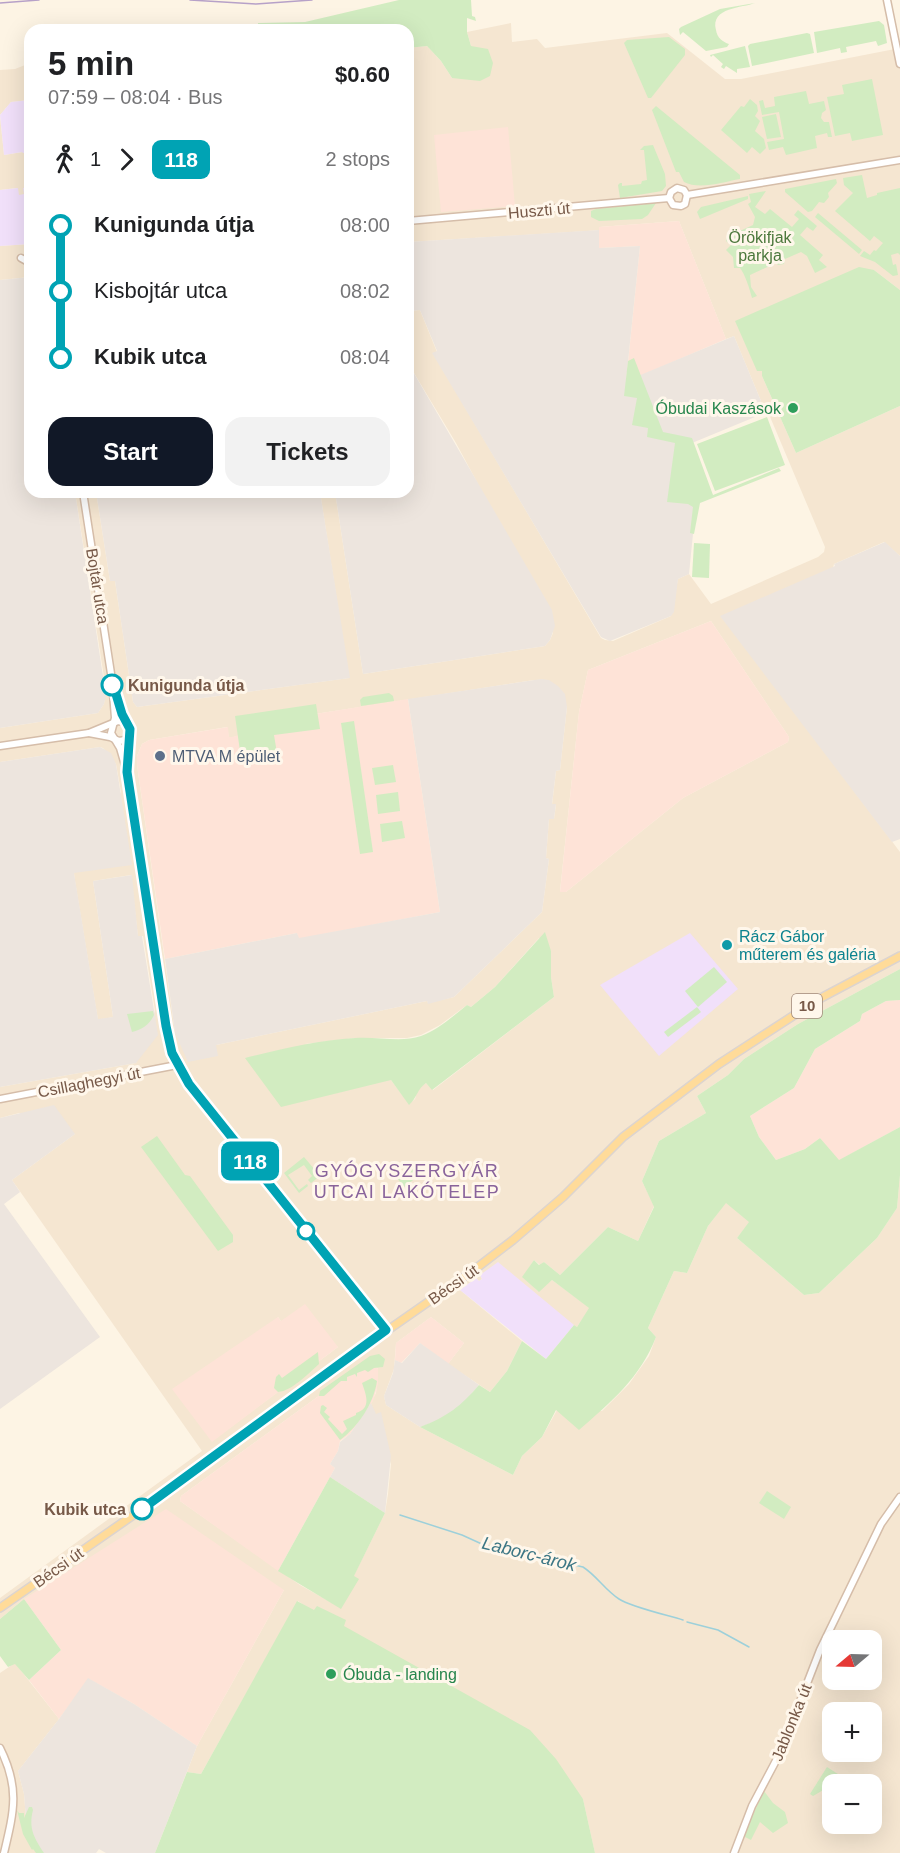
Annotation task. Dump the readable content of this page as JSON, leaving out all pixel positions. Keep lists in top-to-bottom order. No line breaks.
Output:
{"streets":{"main road":["10","Bécsi út"],"street":["Huszti út","Bojtár utca","Csillaghegyi út","Jablonka út"]},"districts":["GYÓGYSZERGYÁR UTCAI LAKÓTELEP"],"water":["Laborc-árok"],"parks":["Örökifjak parkja"],"places":["Óbudai Kaszások","Kunigunda útja","MTVA M épület","Rácz Gábor műterem és galéria","Kubik utca","Óbuda - landing"],"lines":["bus line 118"],"north":"left","page":{"on_map":"118","heading":["5 min","07:59 – 08:04 · Bus","$0.60"],"legs":["1","118","2 stops"],"list":[{"name":"Kunigunda útja","value":"08:00"},{"name":"Kisbojtár utca","value":"08:02"},{"name":"Kubik utca","value":"08:04"}],"buttons":["Start","Tickets"],"map_buttons":["+","−"]}}
